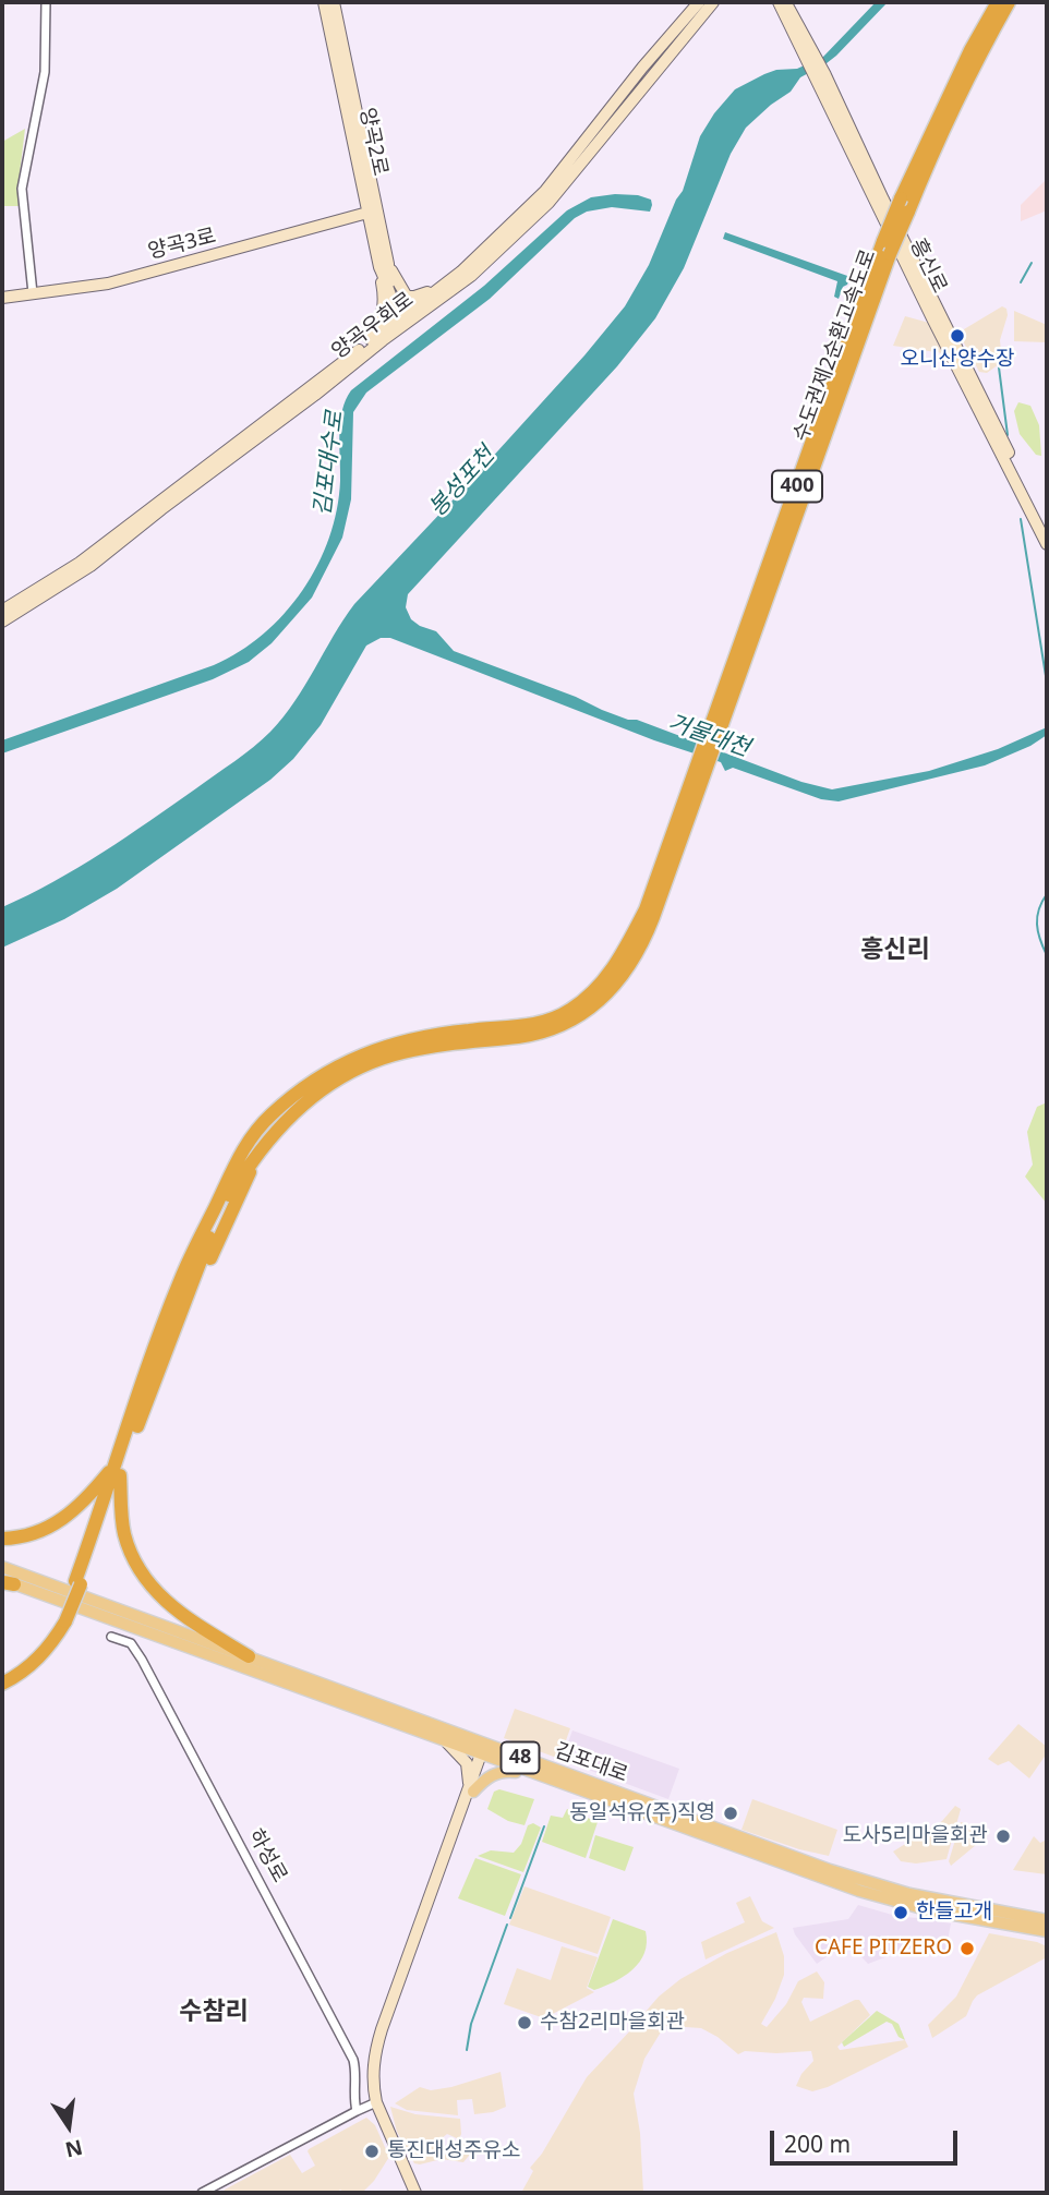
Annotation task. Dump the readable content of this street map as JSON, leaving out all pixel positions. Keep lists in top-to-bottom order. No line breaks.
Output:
{"streets":{"highway":["수도권제2순환고속도로","400"],"main road":["양곡2로","양곡3로","흥신로","양곡우회로","48","김포대로"],"street":["하성로"]},"crossings":[["양곡2로","양곡3로"],["양곡2로","양곡우회로"]],"districts":["흥신리","수참리"],"water":["김포대수로","봉성포천","거물대천"],"places":["오니산양수장","동일석유(주)직영","도사5리마을회관","한들고개","CAFE PITZERO","수참2리마을회관","통진대성주유소"],"scale_bar":"200 m","north":"bottom"}
